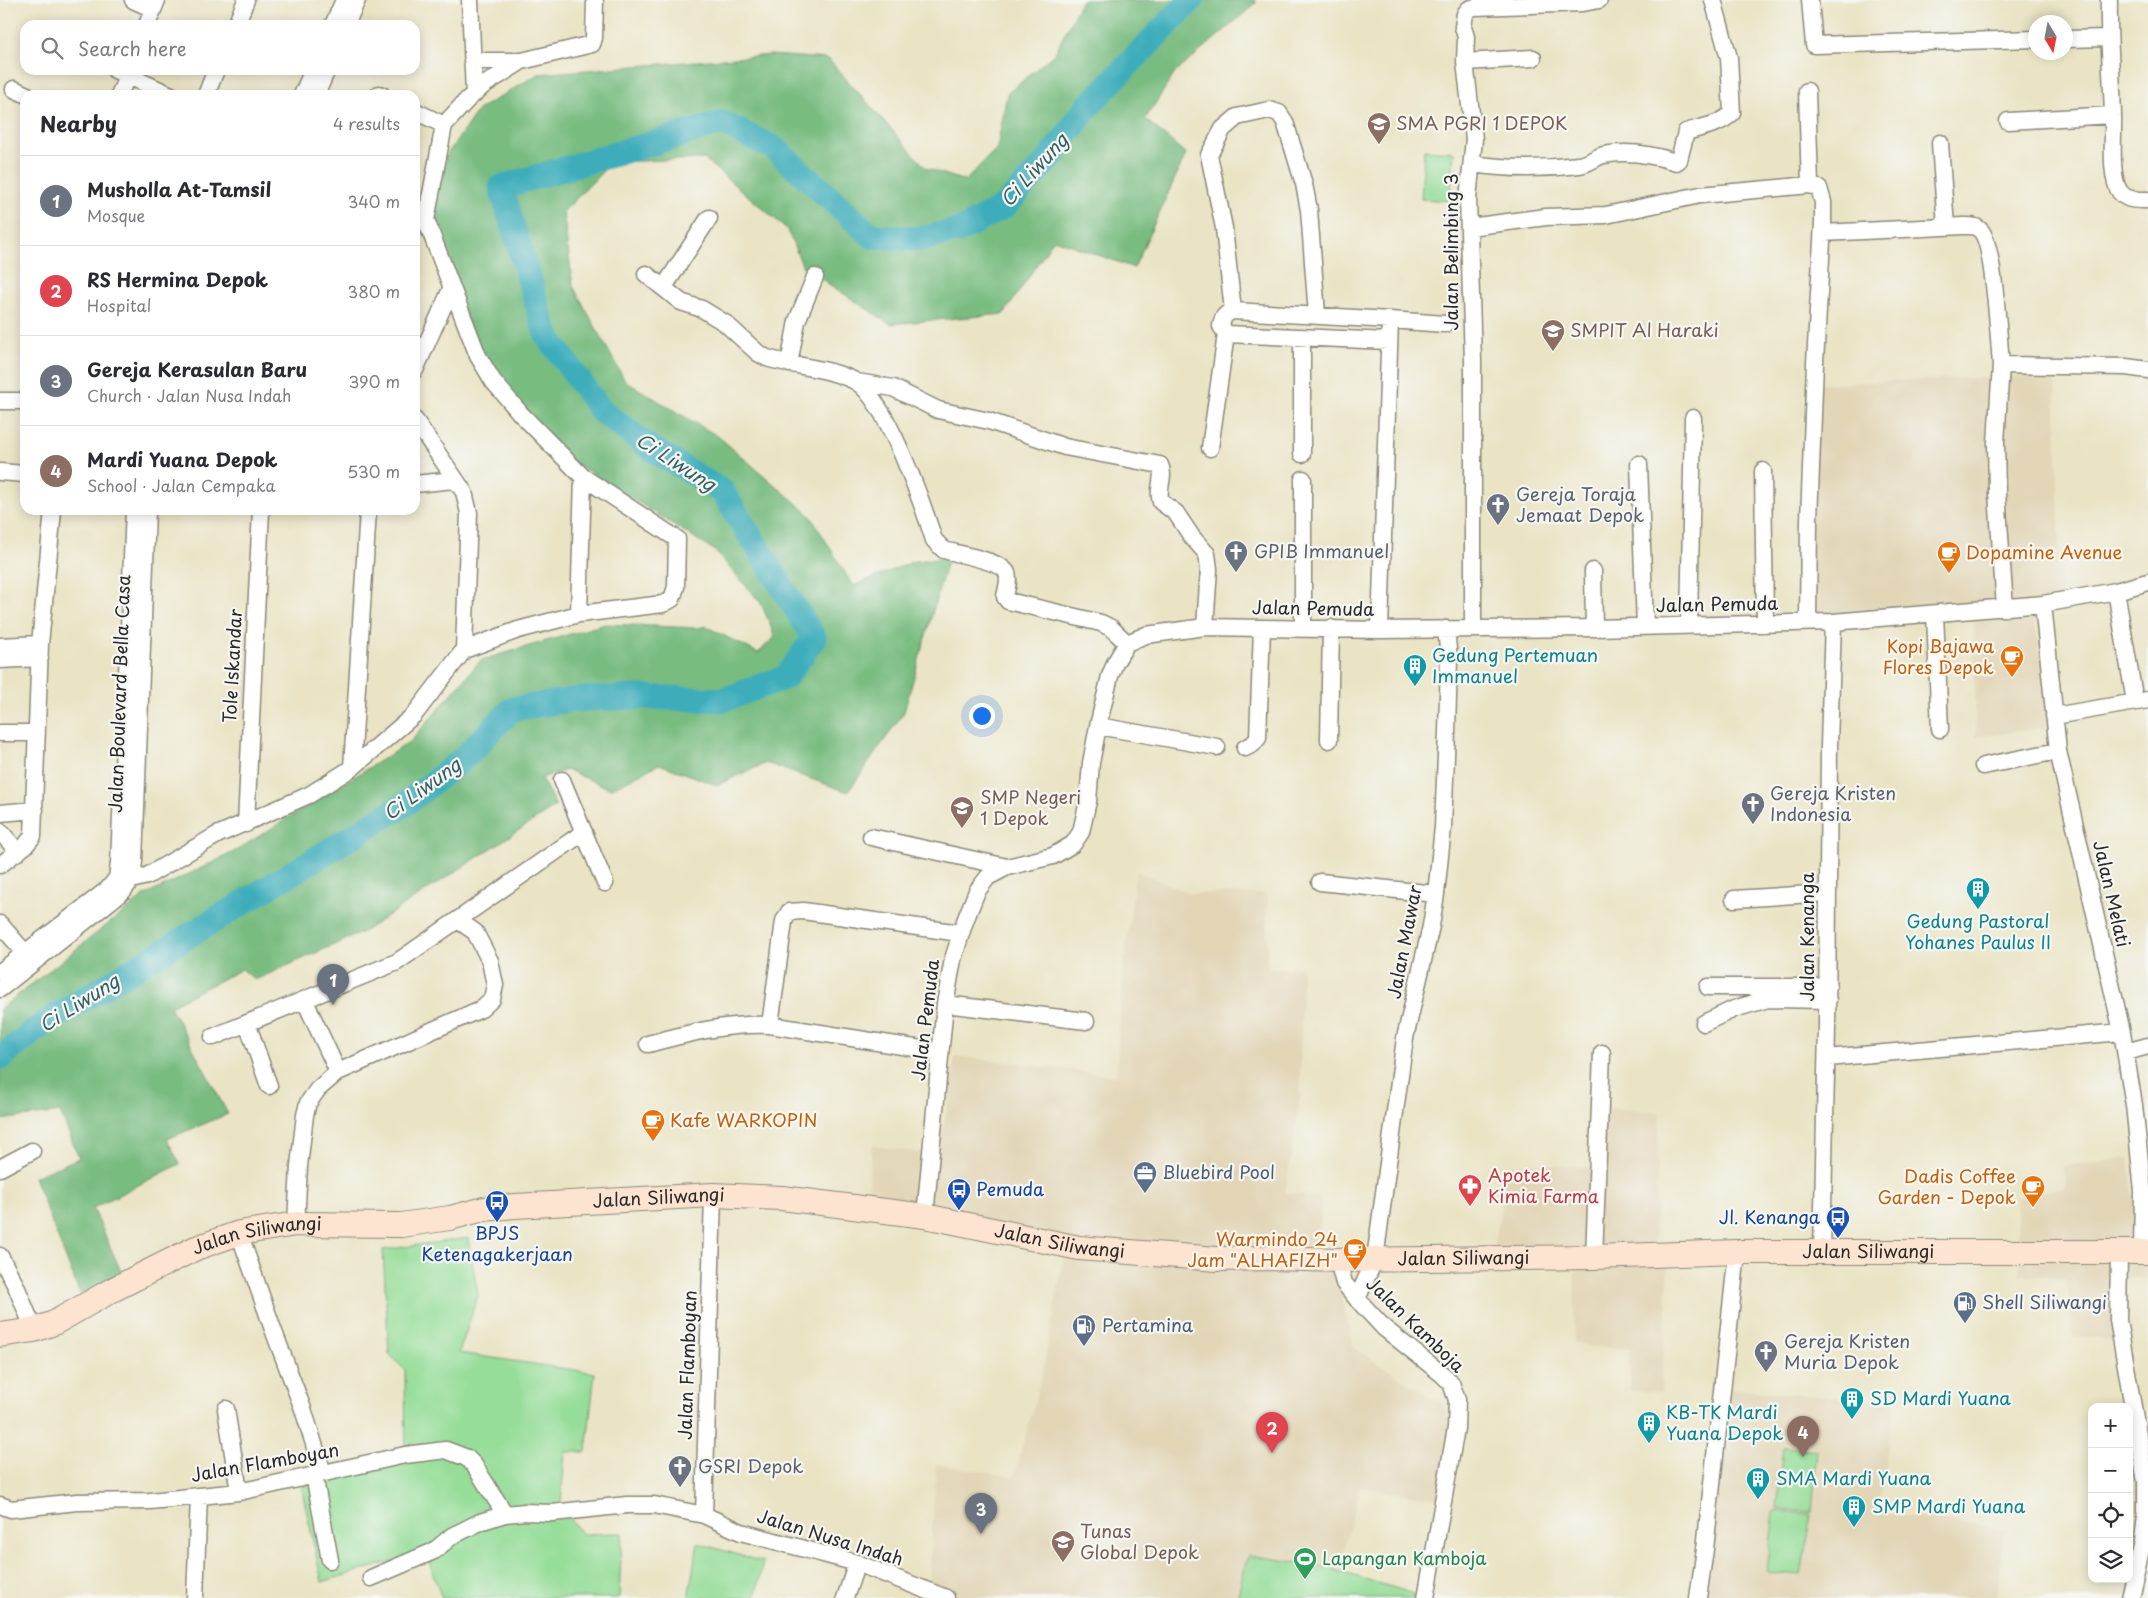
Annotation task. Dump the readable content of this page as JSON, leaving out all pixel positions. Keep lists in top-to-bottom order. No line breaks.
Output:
{"streets":{"main road":["Jalan Siliwangi"],"street":["Jalan Belimbing 3","Jalan Pemuda","Tole Iskandar","Jalan Boulevard Bella Casa","Jalan Melati","Jalan Kenanga","Jalan Mawar","Jalan Kamboja","Jalan Flamboyan","Jalan Nusa Indah"]},"crossings":[["Jalan Belimbing 3","Jalan Pemuda"],["Jalan Pemuda","Jalan Melati"],["Jalan Pemuda","Jalan Kenanga"],["Jalan Pemuda","Jalan Mawar"],["Jalan Pemuda","Jalan Siliwangi"],["Jalan Melati","Jalan Siliwangi"],["Jalan Kenanga","Jalan Siliwangi"],["Jalan Mawar","Jalan Siliwangi"],["Jalan Mawar","Jalan Kamboja"],["Jalan Siliwangi","Jalan Kamboja"],["Jalan Siliwangi","Jalan Flamboyan"],["Jalan Flamboyan","Jalan Nusa Indah"]],"water":["Ci Liwung"],"places":{"school or university":["SMA PGRI 1 DEPOK","SMPIT Al Haraki","SMP Negeri 1 Depok","Tunas Global Depok"],"church":["Gereja Toraja Jemaat Depok","GPIB Immanuel","Gereja Kristen Indonesia","Gereja Kristen Muria Depok","GSRI Depok"],"cafe":["Dopamine Avenue","Kopi Bajawa Flores Depok","Kafe WARKOPIN","Dadis Coffee Garden - Depok","Warmindo 24 Jam \"ALHAFIZH\""],"building":["Gedung Pertemuan Immanuel","Gedung Pastoral Yohanes Paulus II","SD Mardi Yuana","KB-TK Mardi Yuana Depok","SMA Mardi Yuana","SMP Mardi Yuana"],"office":["Bluebird Pool"],"pharmacy":["Apotek Kimia Farma"],"bus stop":["Pemuda","BPJS Ketenagakerjaan","Jl. Kenanga"],"fuel station":["Shell Siliwangi","Pertamina"],"sports":["Lapangan Kamboja"]},"north":"bottom","page":{"search":"Search here","heading":["Nearby","4 results"],"list":[{"mark":"1","name":"Musholla At-Tamsil","note":"Mosque","value":"340 m"},{"mark":"2","name":"RS Hermina Depok","note":"Hospital","value":"380 m"},{"mark":"3","name":"Gereja Kerasulan Baru","note":"Church · Jalan Nusa Indah","value":"390 m"},{"mark":"4","name":"Mardi Yuana Depok","note":"School · Jalan Cempaka","value":"530 m"}],"pins":["1","2","4","3"],"map_buttons":["+","−"]}}
